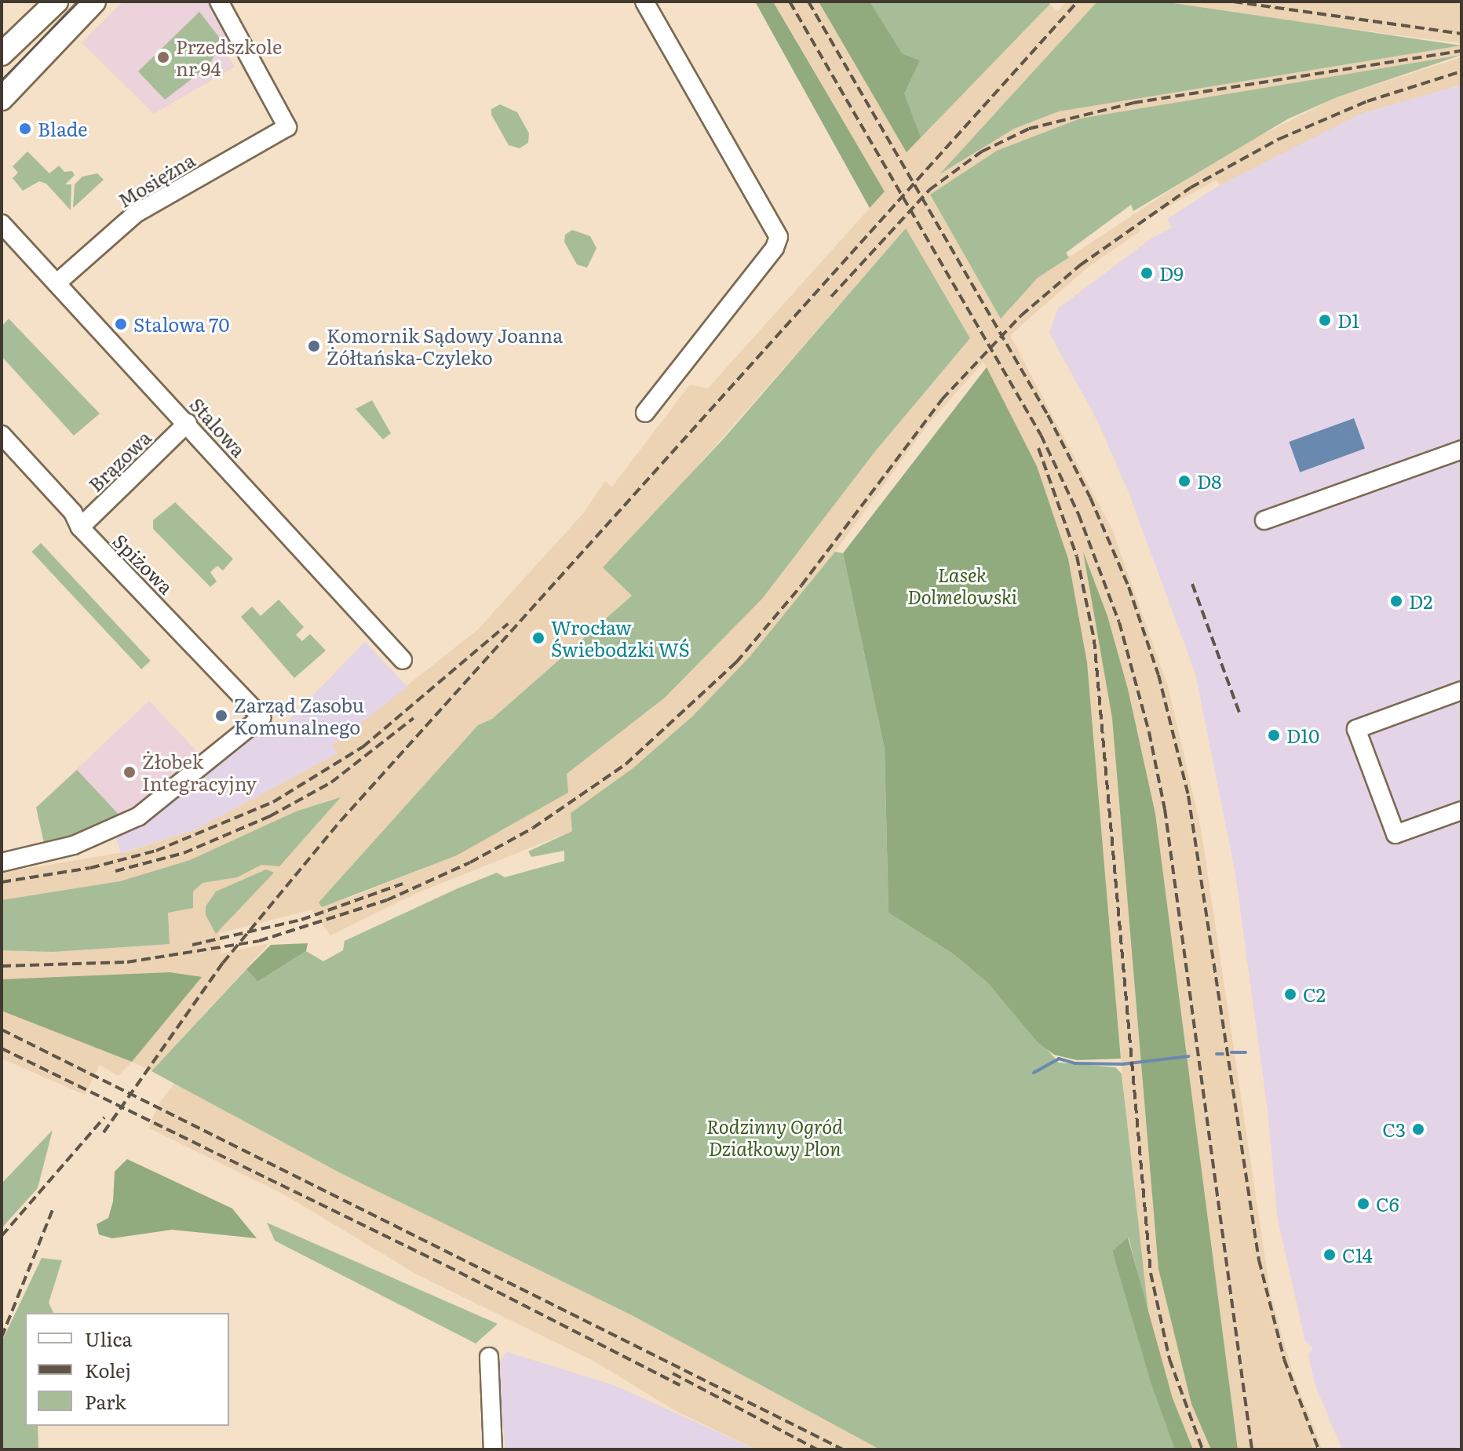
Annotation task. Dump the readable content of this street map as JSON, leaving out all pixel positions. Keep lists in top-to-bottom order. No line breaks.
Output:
{"streets":{"street":["Mosiężna","Stalowa","Brązowa","Spiżowa"]},"crossings":[["Mosiężna","Stalowa"],["Stalowa","Brązowa"],["Brązowa","Spiżowa"]],"parks":["Lasek Dolmelowski","Rodzinny Ogród Działkowy Plon"],"places":["Przedszkole nr 94","Blade","D9","D1","Stalowa 70","Komornik Sądowy Joanna Żółtańska-Czyleko","D8","D2","Wrocław Świebodzki WŚ","Zarząd Zasobu Komunalnego","D10","Żłobek Integracyjny","C2","C3","C6","C14"],"legend":["Ulica","Kolej","Park"]}
